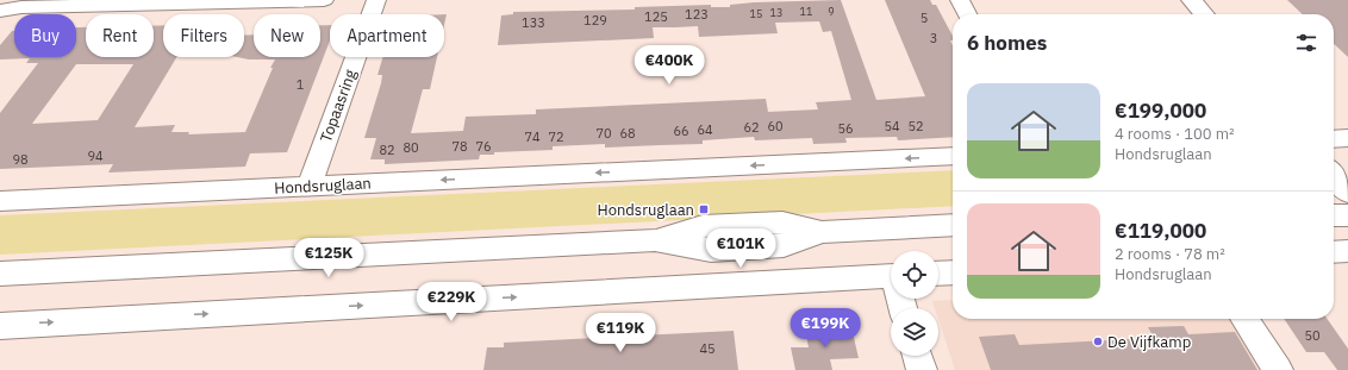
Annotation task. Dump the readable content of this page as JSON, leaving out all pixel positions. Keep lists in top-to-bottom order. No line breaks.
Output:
{"streets":{"street":["Topaasring","Hondsruglaan"]},"crossings":[["Topaasring","Hondsruglaan"]],"places":{"transit":["Hondsruglaan"],"other":["De Vijfkamp"]},"house_numbers":["11","9","13","15","123","125","5","129","133","3","1","60","54","52","62","56","64","66","70","68","74","72","78","76","80","82","94","98","50","45"],"page":{"chip":["Buy","Rent","Filters","New","Apartment"],"heading":"6 homes","price":["€400K","€101K","€125K","€229K","€199K","€119K"],"list":[{"name":"€199,000","note":"4 rooms · 100 m² · Hondsruglaan"},{"name":"€119,000","note":"2 rooms · 78 m² · Hondsruglaan"}]}}
